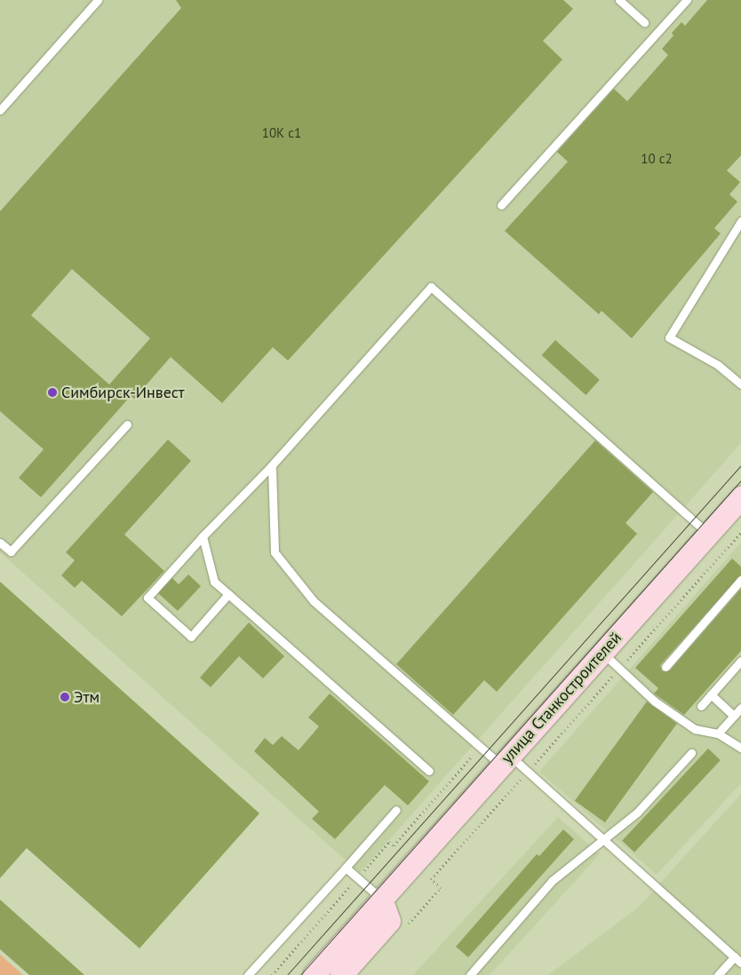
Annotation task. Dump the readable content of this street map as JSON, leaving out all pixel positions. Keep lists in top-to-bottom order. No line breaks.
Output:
{"streets":{"street":["улица Станкостроителей"]},"places":["Симбирск-Инвест","Этм"],"house_numbers":["10К с1","10 с2"]}
